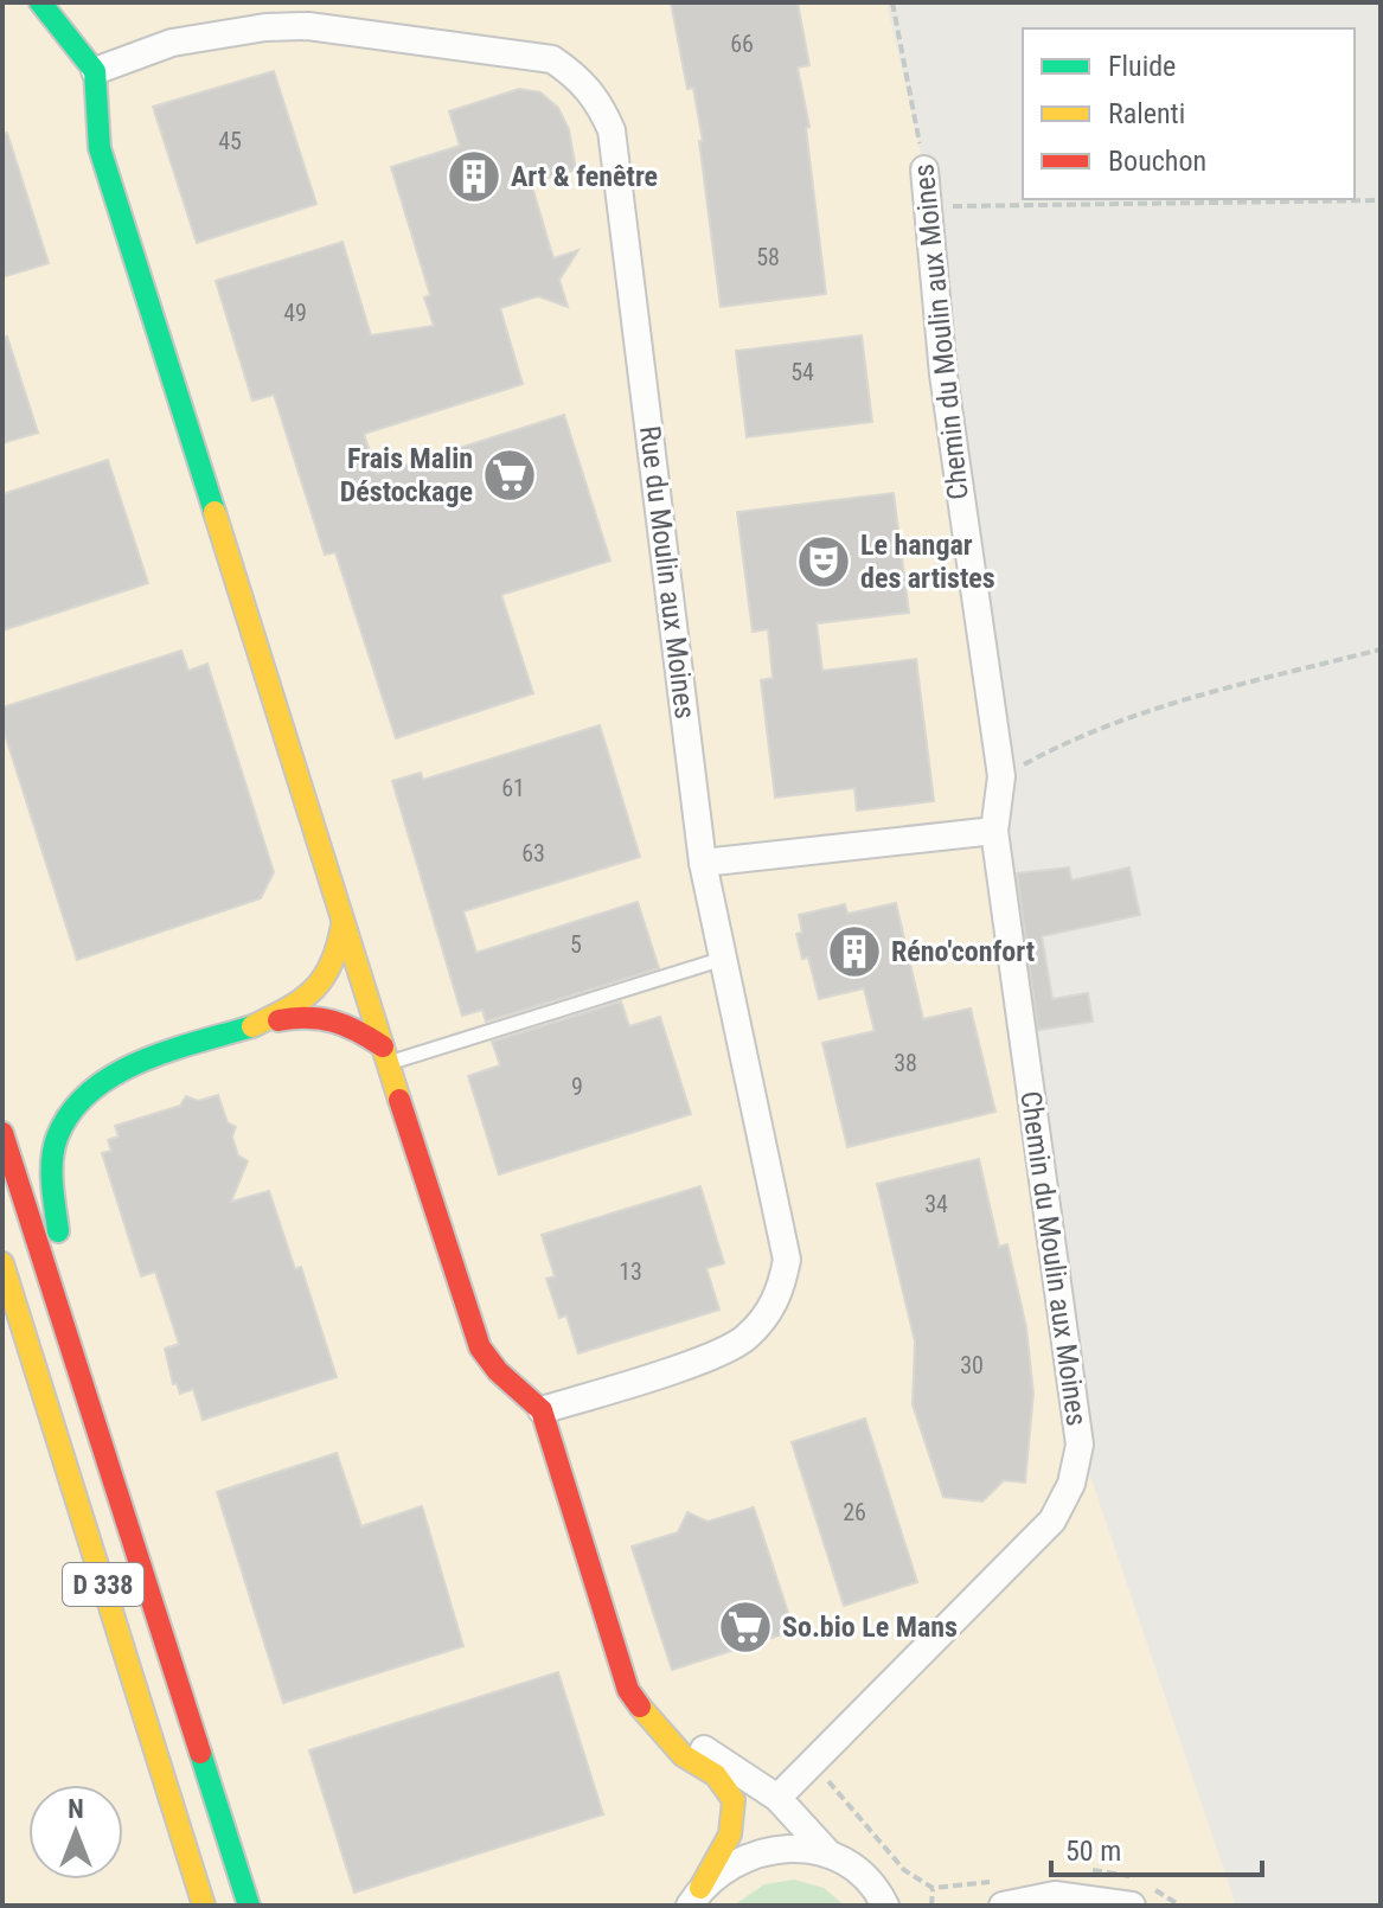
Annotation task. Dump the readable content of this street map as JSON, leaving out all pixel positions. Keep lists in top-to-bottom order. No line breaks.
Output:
{"streets":{"main road":["D 338"],"street":["Chemin du Moulin aux Moines","Rue du Moulin aux Moines"]},"places":{"building":["Art & fenêtre","Réno'confort"],"supermarket":["Frais Malin Déstockage","So.bio Le Mans"],"theatre":["Le hangar des artistes"]},"house_numbers":["66","45","58","49","54","61","63","5","38","9","34","13","30","26"],"legend":["Fluide","Ralenti","Bouchon"],"scale_bar":"50 m","north":"top"}
